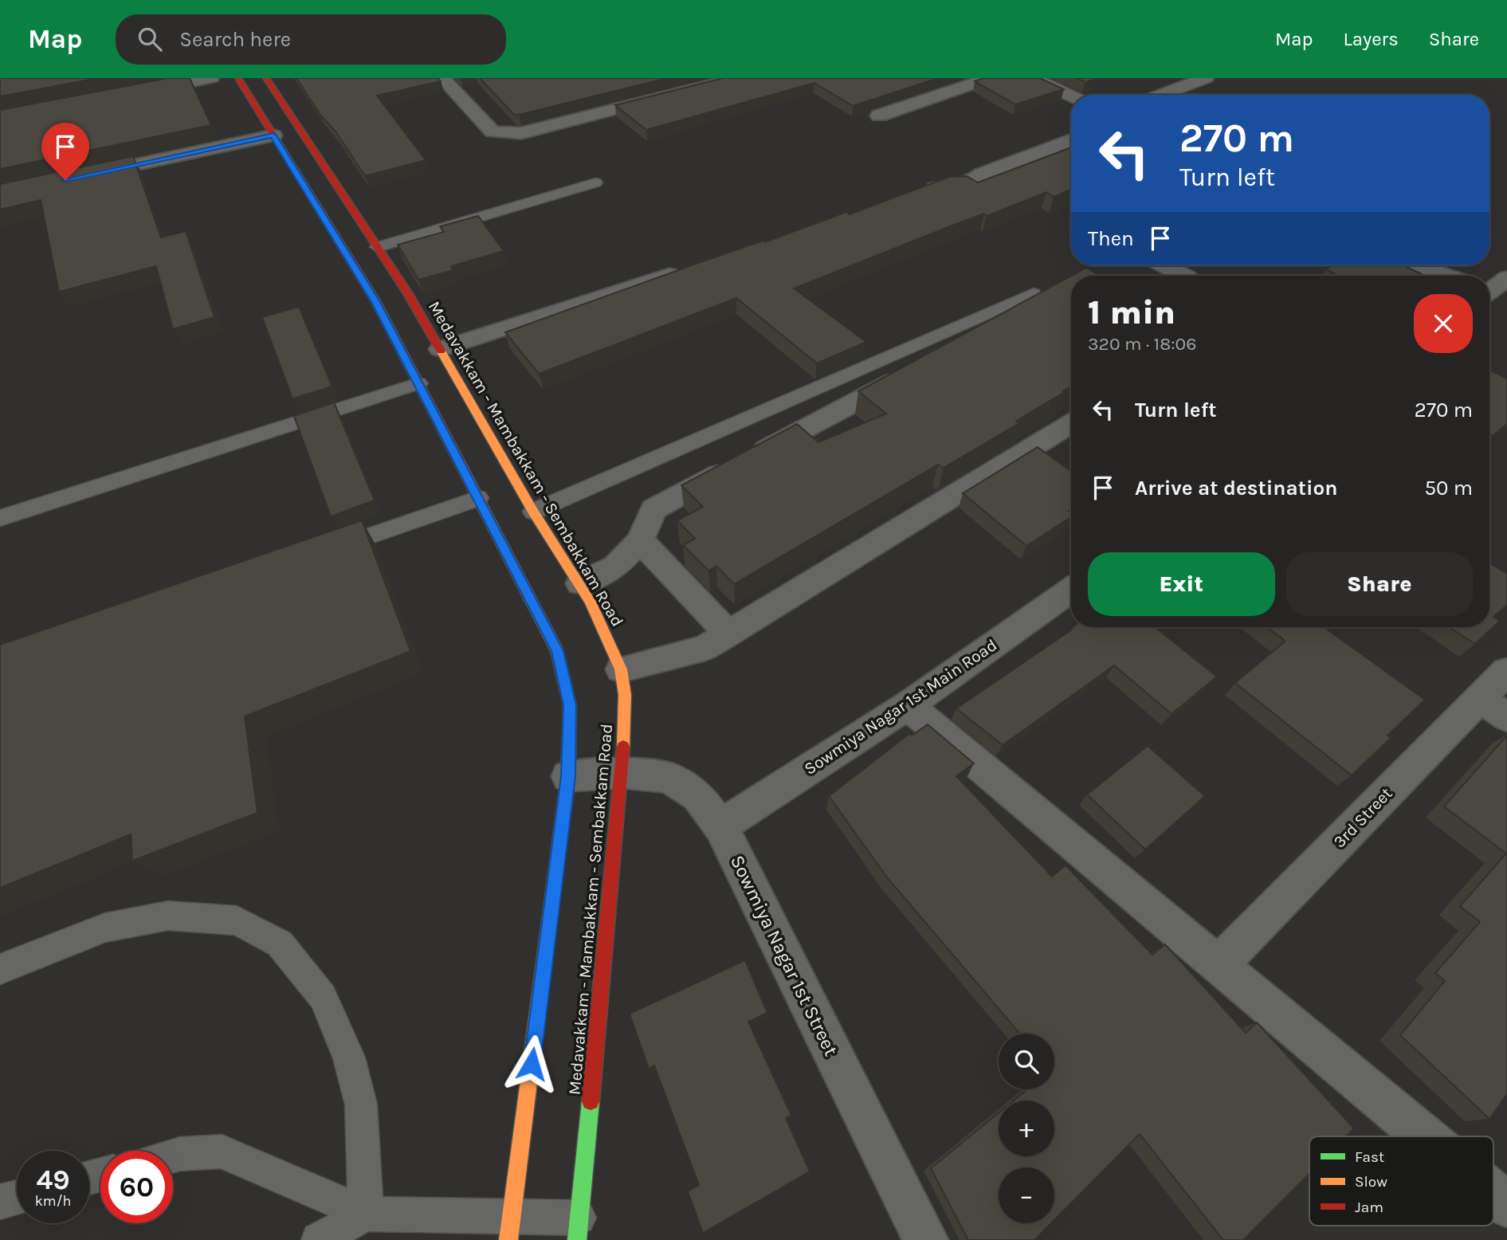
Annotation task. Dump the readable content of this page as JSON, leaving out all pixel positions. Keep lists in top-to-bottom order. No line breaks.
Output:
{"streets":{"main road":["Medavakkam - Mambakkam - Sembakkam Road"],"street":["Sowmiya Nagar 1st Main Road","3rd Street","Sowmiya Nagar 1st Street"]},"crossings":[["Medavakkam - Mambakkam - Sembakkam Road","Sowmiya Nagar 1st Street"],["Sowmiya Nagar 1st Main Road","Sowmiya Nagar 1st Street"]],"legend":["Fast","Slow","Jam"],"page":{"header":"Map","search":"Search here","nav":["Map","Layers","Share"],"turn":["270 m","Turn left"],"then":"Then","heading":["1 min","320 m · 18:06"],"list":[{"name":"Turn left","value":"270 m"},{"name":"Arrive at destination","value":"50 m"}],"buttons":["Exit","Share"],"map_buttons":["+","−"],"speed":"49 km/h","limit":"60"}}
